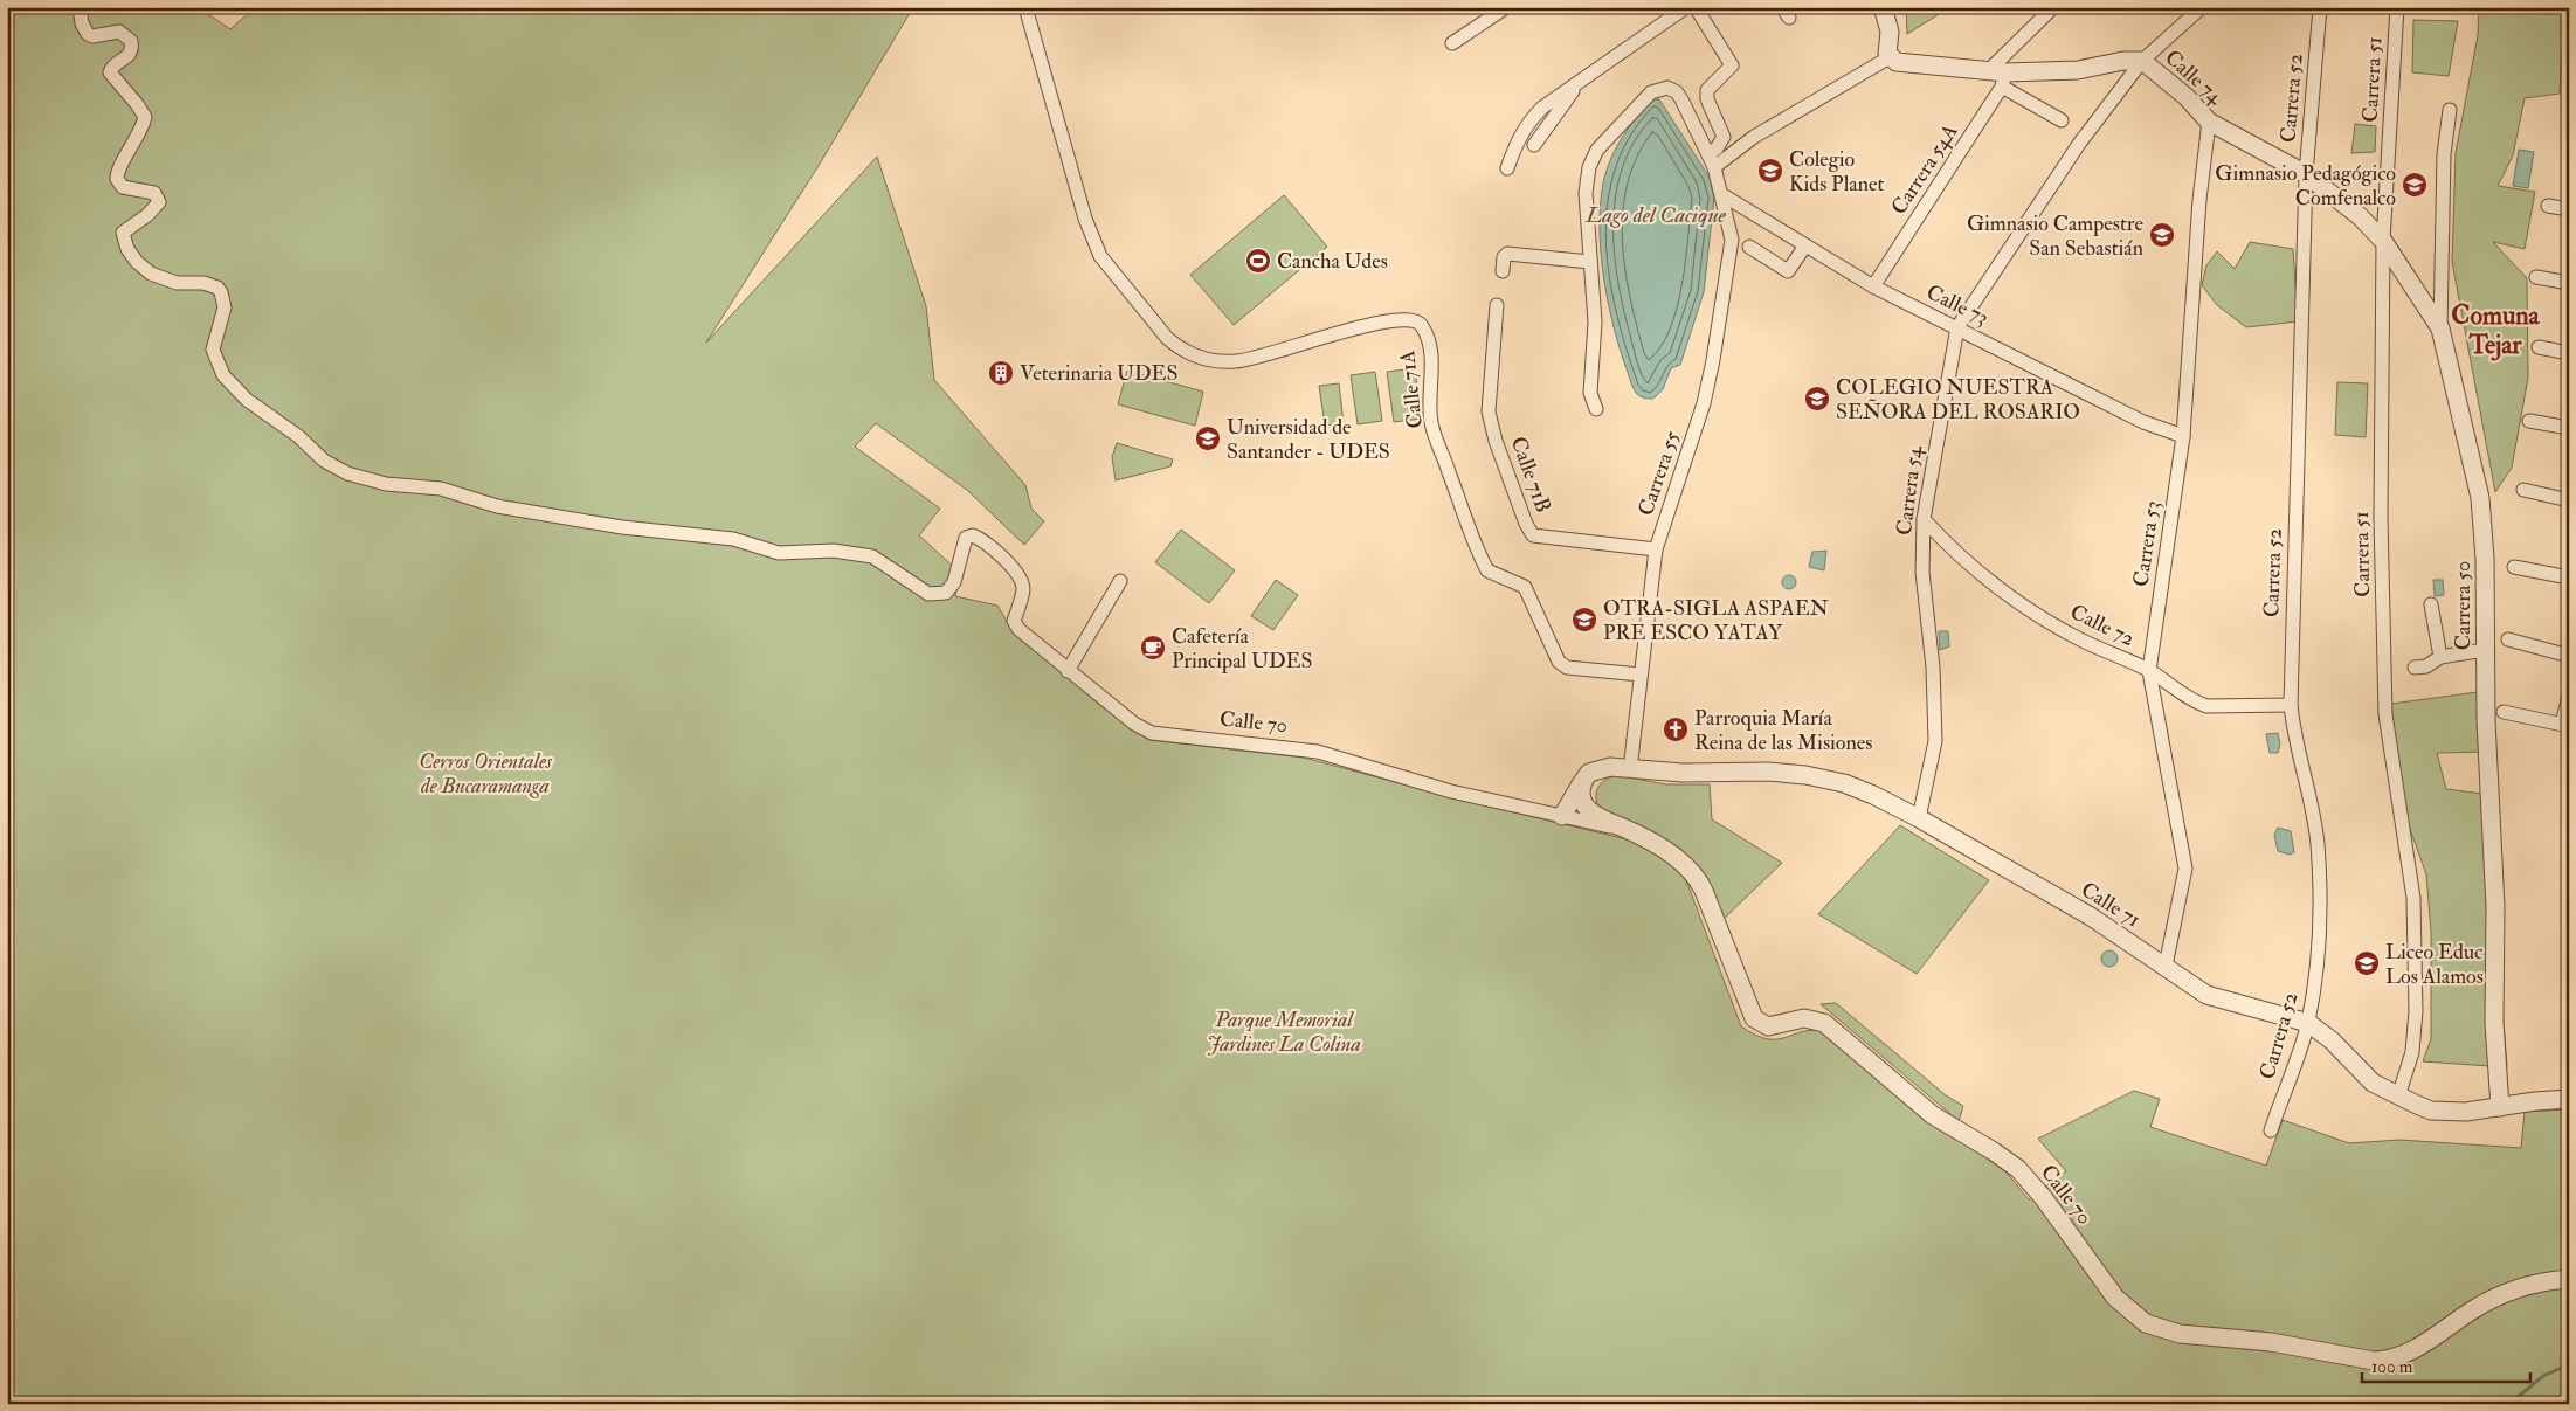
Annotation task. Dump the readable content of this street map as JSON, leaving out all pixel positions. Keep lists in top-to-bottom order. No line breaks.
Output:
{"streets":{"street":["Calle 74","Carrera 51","Carrera 52","Carrera 54A","Calle 73","Calle 71A","Carrera 55","Calle 71B","Carrera 54","Carrera 53","Carrera 50","Calle 72","Calle 70","Calle 71"]},"crossings":[["Calle 74","Carrera 51"],["Calle 74","Carrera 52"],["Calle 74","Carrera 54A"],["Calle 74","Carrera 54"],["Calle 74","Carrera 53"],["Calle 74","Carrera 50"],["Carrera 51","Calle 71"],["Carrera 52","Calle 72"],["Carrera 52","Calle 71"],["Carrera 54A","Calle 73"],["Calle 73","Carrera 55"],["Calle 73","Carrera 54"],["Calle 73","Carrera 53"],["Calle 71A","Carrera 55"],["Carrera 55","Calle 71B"],["Carrera 55","Calle 71"],["Carrera 54","Calle 72"],["Carrera 54","Calle 71"],["Carrera 53","Calle 72"],["Carrera 53","Calle 71"],["Carrera 50","Calle 71"]],"districts":["Comuna Tejar"],"water":["Lago del Cacique"],"parks":["Cerros Orientales de Bucaramanga","Parque Memorial Jardines La Colina"],"places":{"school or university":["Colegio Kids Planet","Gimnasio Pedagógico Comfenalco","Gimnasio Campestre San Sebastián","COLEGIO NUESTRA SEÑORA DEL ROSARIO","Universidad de Santander - UDES","OTRA-SIGLA ASPAEN PRE ESCO YATAY","Liceo Educ Los Alamos"],"sports":["Cancha Udes"],"building":["Veterinaria UDES"],"cafe":["Cafetería Principal UDES"],"church":["Parroquia María Reina de las Misiones"]},"scale_bar":"100 m"}
